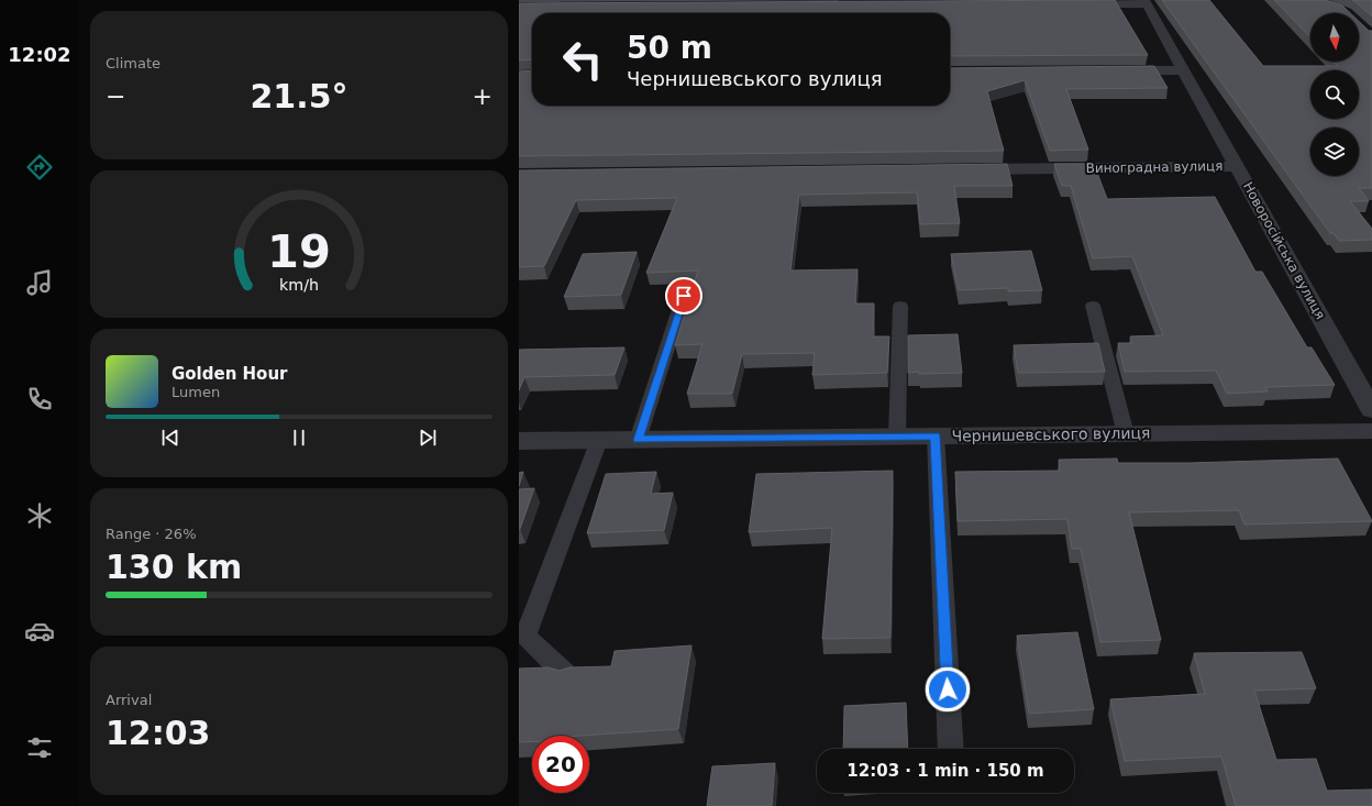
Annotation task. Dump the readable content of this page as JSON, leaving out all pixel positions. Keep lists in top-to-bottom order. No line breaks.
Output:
{"streets":{"street":["Виноградна вулиця","Новоросійська вулиця","Чернишевського вулиця"]},"crossings":[["Виноградна вулиця","Новоросійська вулиця"]],"north":"bottom","page":{"tabs":"12:02","tile":["Climate",["Range · 26%","130 km"],["Arrival","12:03"]],"turn":["50 m","Чернишевського вулиця"],"heat":["−","21.5°","+"],"song":["Golden Hour","Lumen"],"limit":"20","trip":"12:03 · 1 min · 150 m","gauge":["19","km/h"]}}
